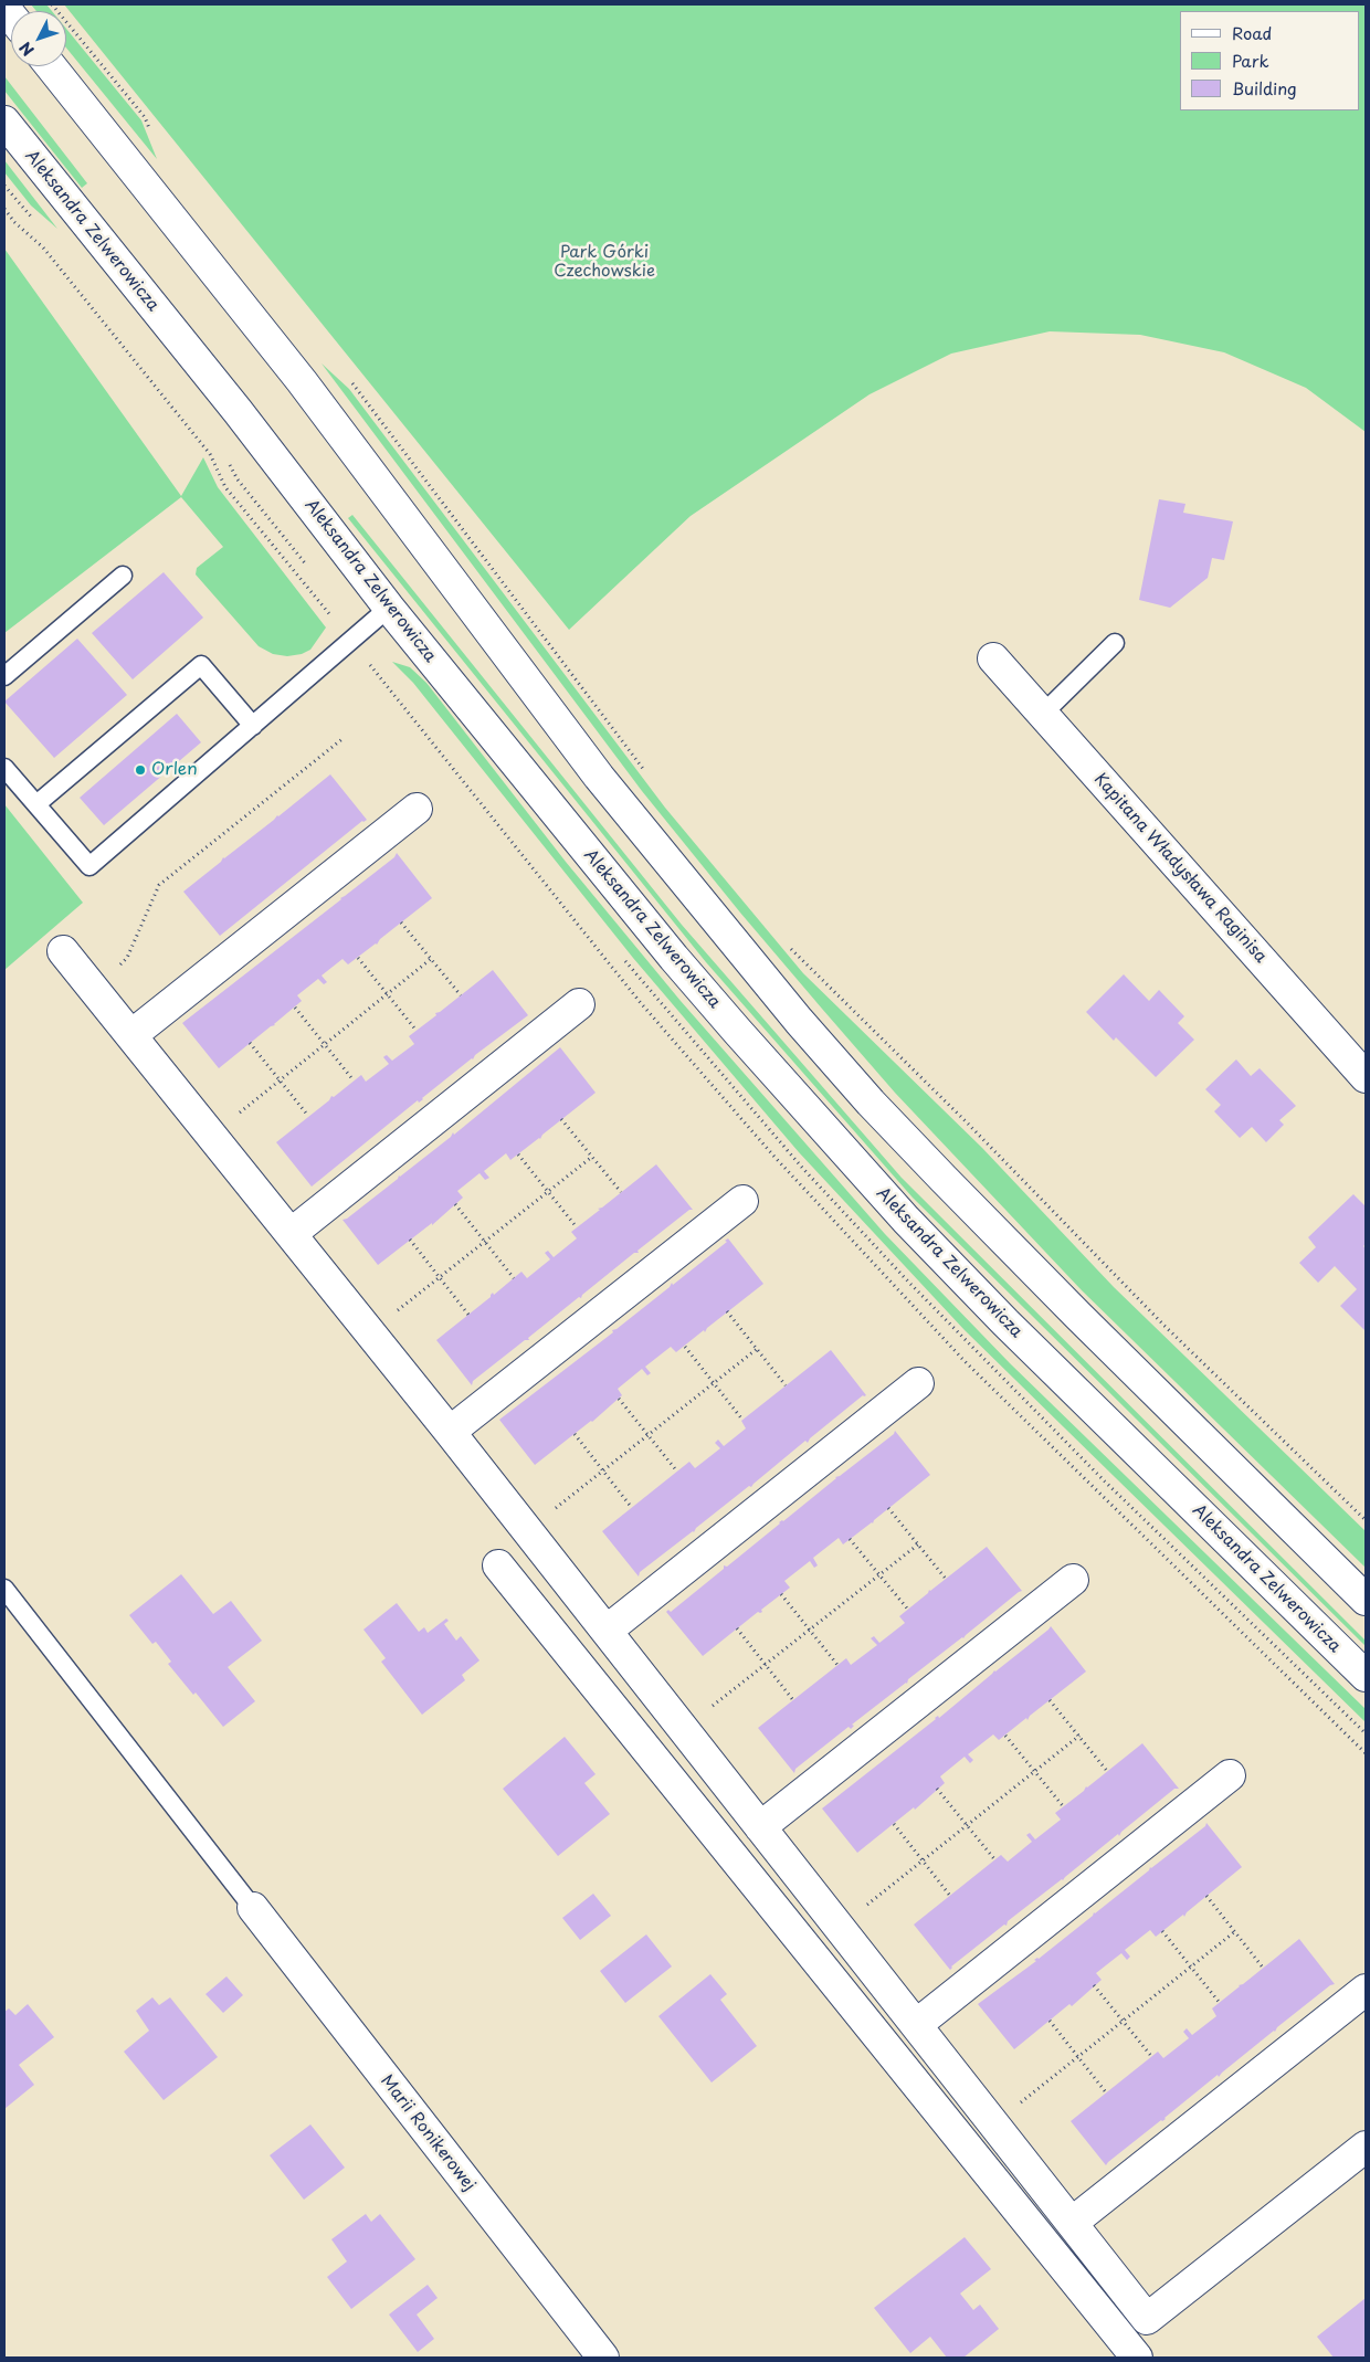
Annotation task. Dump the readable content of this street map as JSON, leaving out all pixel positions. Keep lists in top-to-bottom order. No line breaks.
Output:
{"streets":{"street":["Aleksandra Zelwerowicza","Kapitana Władysława Raginisa","Marii Ronikerowej"]},"parks":["Park Górki Czechowskie"],"places":["Orlen"],"legend":["Road","Park","Building"],"north":"bottom left"}
